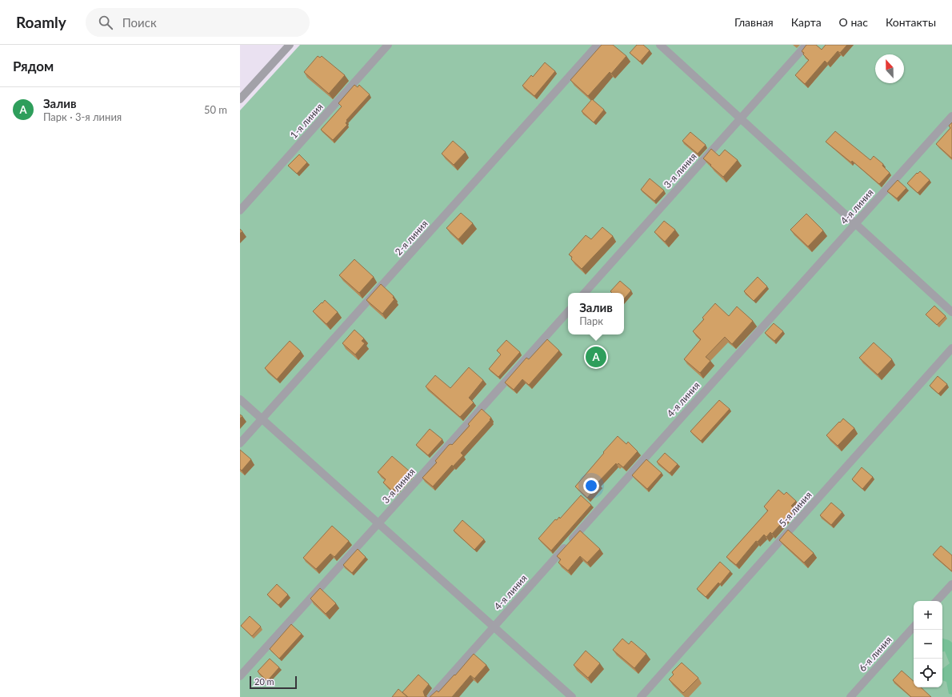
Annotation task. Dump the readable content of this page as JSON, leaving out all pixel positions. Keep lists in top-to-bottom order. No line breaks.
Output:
{"streets":{"street":["1-я линия","3-я линия","4-я линия","2-я линия","5-я линия","6-я линия"]},"scale_bar":"20 m","north":"top","page":{"header":"Roamly","search":"Поиск","nav":["Главная","Карта","О нас","Контакты"],"heading":"Рядом","list":[{"mark":"A","name":"Залив","note":"Парк · 3-я линия","value":"50 m"}],"popup":["Залив","Парк"],"pins":"A","map_buttons":["+","−"],"scale":"20 m"}}
